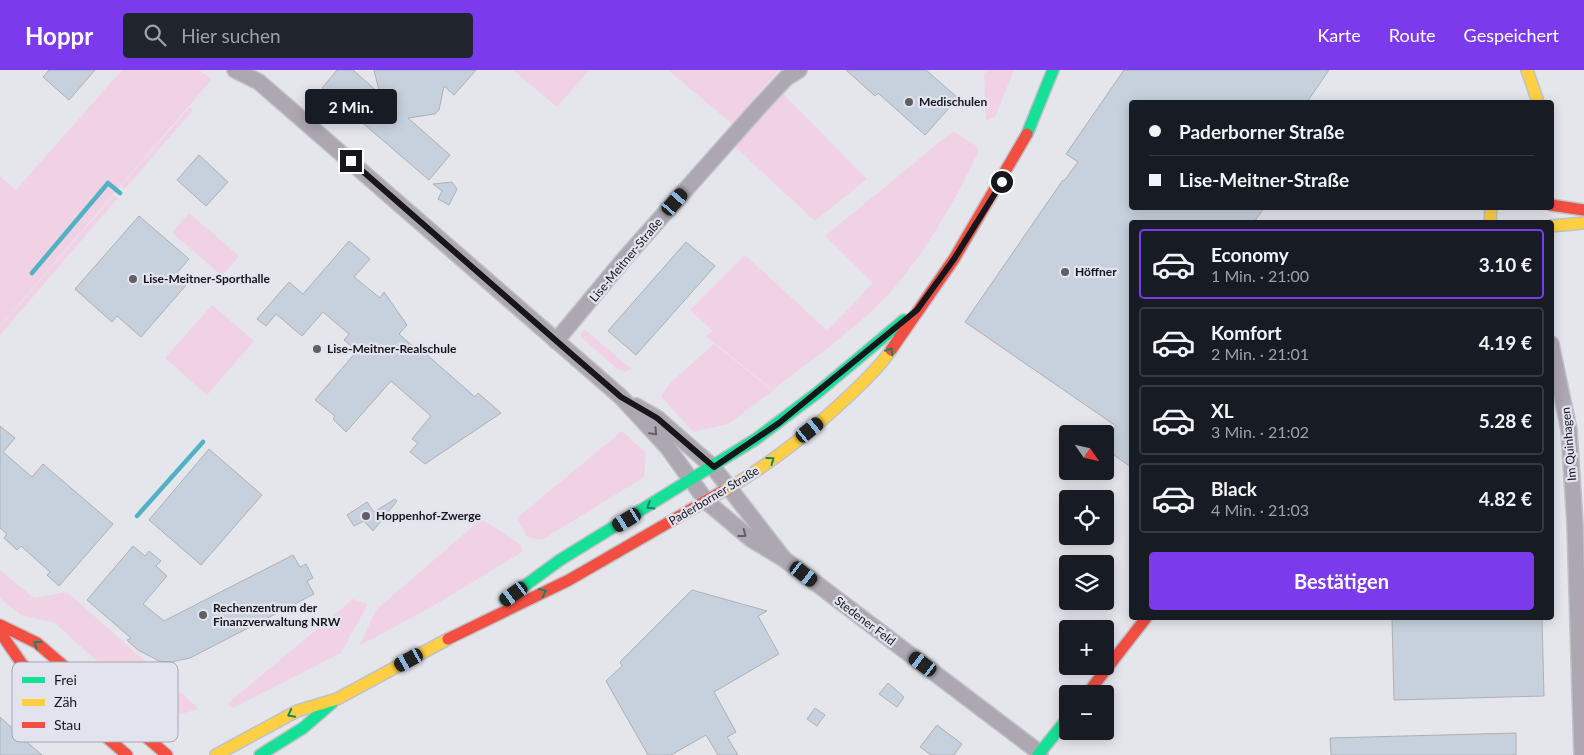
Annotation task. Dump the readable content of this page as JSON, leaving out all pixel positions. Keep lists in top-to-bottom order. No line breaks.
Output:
{"streets":{"street":["Lise-Meitner-Straße","Im Quinhagen","Paderborner Straße","Stedener Feld"]},"crossings":[["Paderborner Straße","Stedener Feld"]],"places":["Medischulen","Höffner","Lise-Meitner-Sporthalle","Lise-Meitner-Realschule","Hoppenhof-Zwerge","Rechenzentrum der Finanzverwaltung NRW"],"legend":["Frei","Zäh","Stau"],"north":"bottom right","page":{"header":"Hoppr","search":"Hier suchen","nav":["Karte","Route","Gespeichert"],"bubble":"2 Min.","banner":["Paderborner Straße","Lise-Meitner-Straße"],"list":[{"name":"Economy","note":"1 Min. · 21:00","value":"3.10 €"},{"name":"Komfort","note":"2 Min. · 21:01","value":"4.19 €"},{"name":"XL","note":"3 Min. · 21:02","value":"5.28 €"},{"name":"Black","note":"4 Min. · 21:03","value":"4.82 €"}],"map_buttons":["+","−"],"buttons":"Bestätigen"}}
